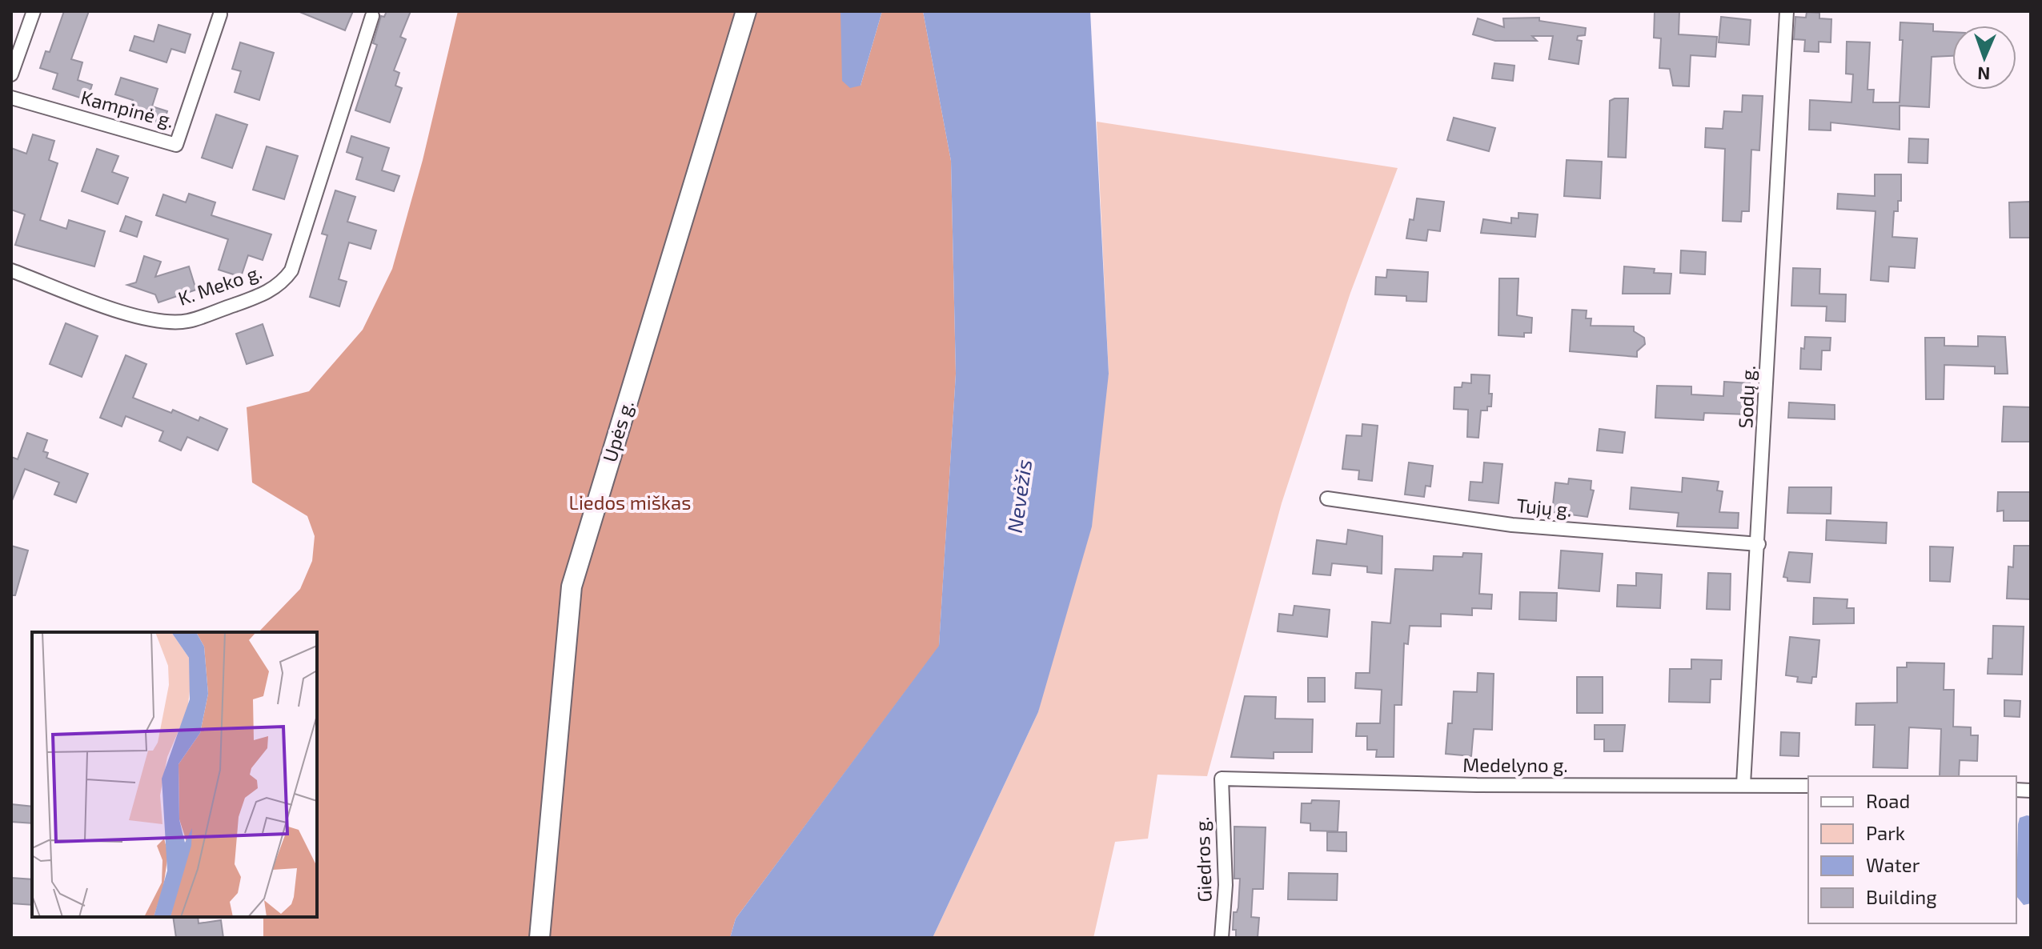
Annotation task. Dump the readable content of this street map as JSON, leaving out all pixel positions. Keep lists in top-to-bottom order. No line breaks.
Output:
{"streets":{"main road":["Upės g."],"street":["Kampinė g.","K. Meko g.","Sodų g.","Tujų g.","Medelyno g.","Giedros g."]},"crossings":[["Sodų g.","Tujų g."],["Sodų g.","Medelyno g."],["Medelyno g.","Giedros g."]],"water":["Nevėžis"],"parks":["Liedos miškas"],"legend":["Road","Park","Water","Building"],"north":"bottom"}
